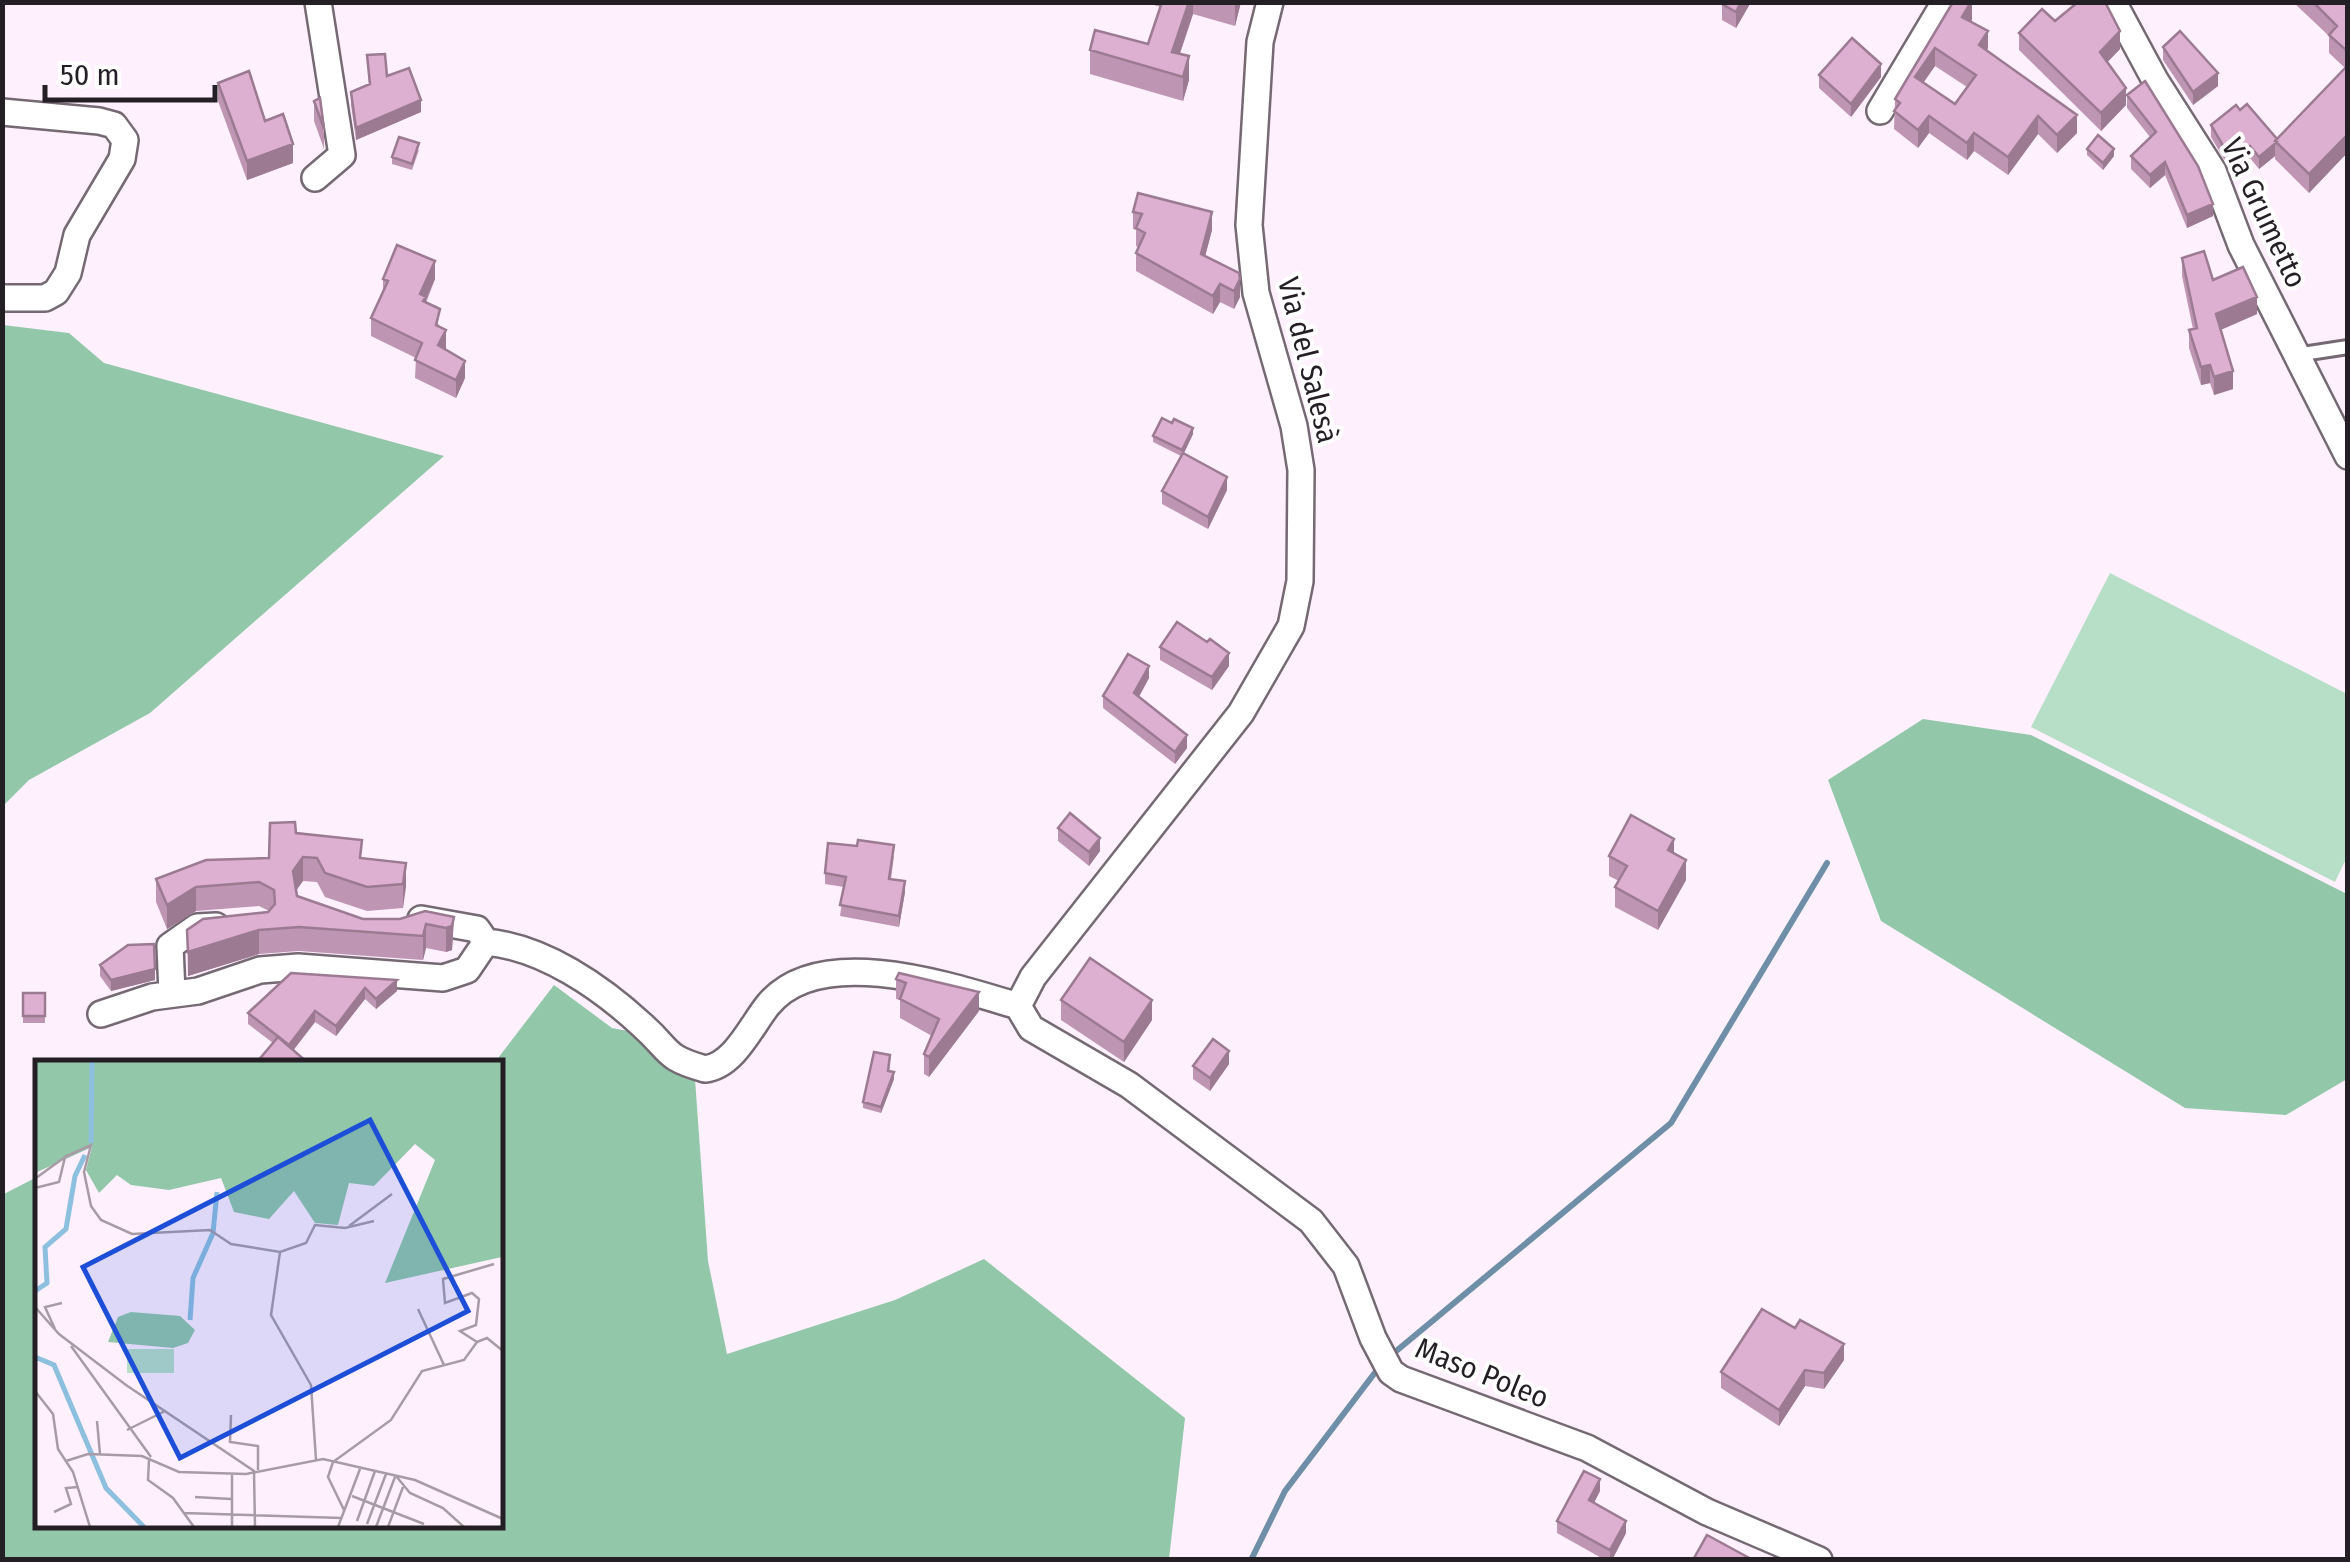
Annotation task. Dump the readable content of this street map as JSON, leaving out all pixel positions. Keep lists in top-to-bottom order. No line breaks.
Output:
{"streets":{"street":["Via Grumetto","Via del Salesà","Maso Poleo"]},"crossings":[["Via del Salesà","Maso Poleo"]],"scale_bar":"50 m"}
